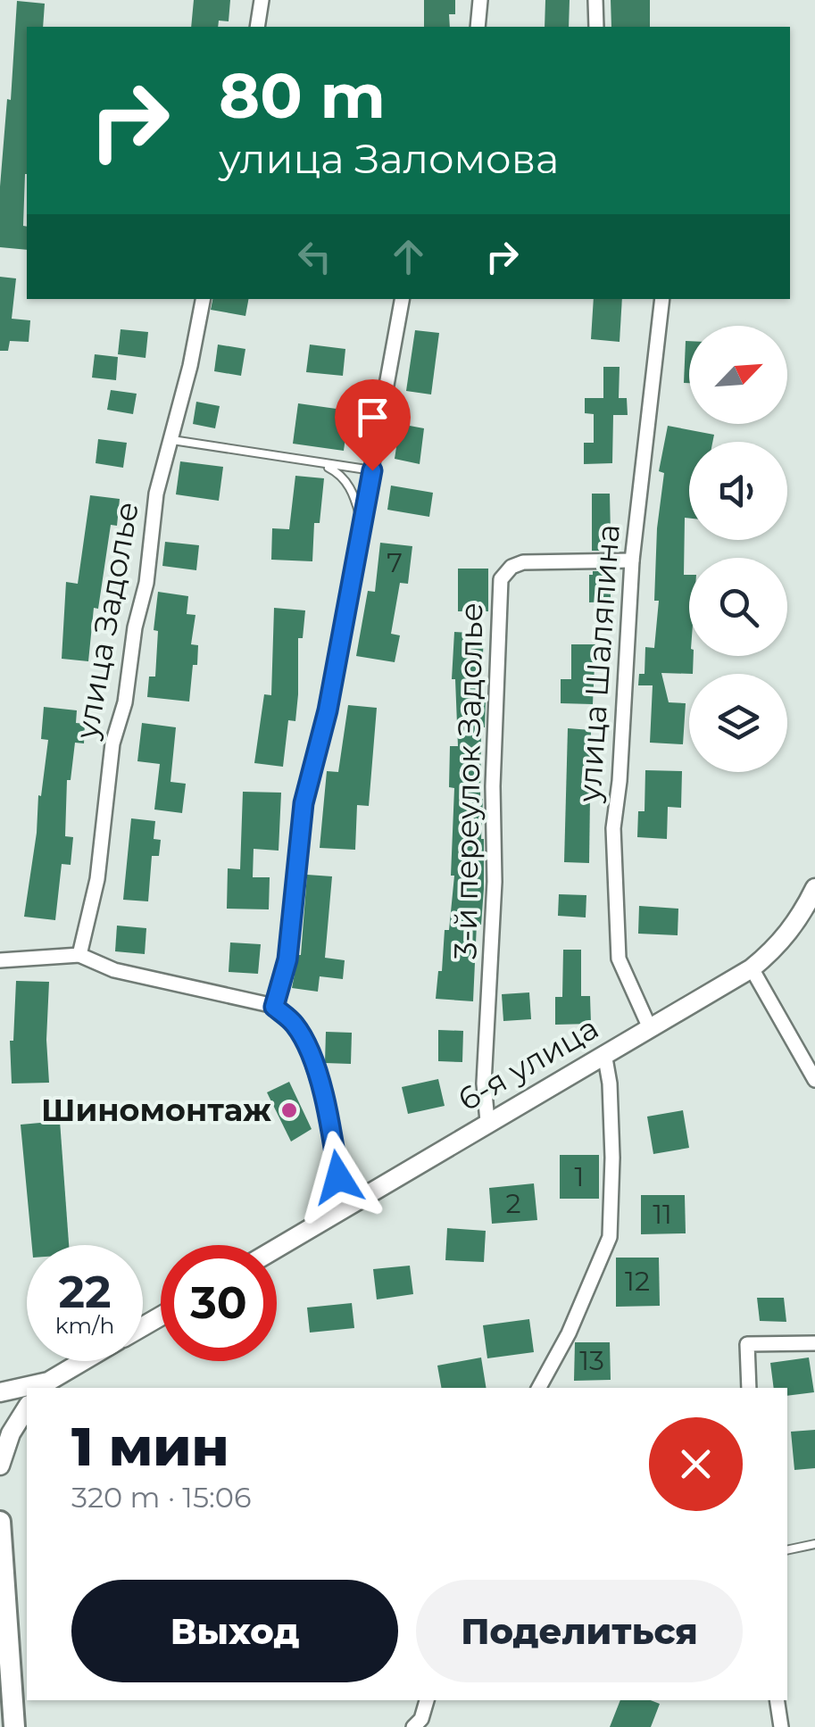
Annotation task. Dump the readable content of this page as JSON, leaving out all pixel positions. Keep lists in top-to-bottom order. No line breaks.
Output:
{"streets":{"street":["улица Задолье","улица Шаляпина","3-й переулок Задолье","6-я улица"]},"crossings":[["улица Шаляпина","3-й переулок Задолье"],["улица Шаляпина","6-я улица"],["3-й переулок Задолье","6-я улица"]],"places":["Шиномонтаж"],"house_numbers":["7","1","2","11","12","13"],"north":"top right","page":{"turn":["80 m","улица Заломова"],"speed":"22 km/h","limit":"30","heading":["1 мин","320 m · 15:06"],"buttons":["Выход","Поделиться"]}}
